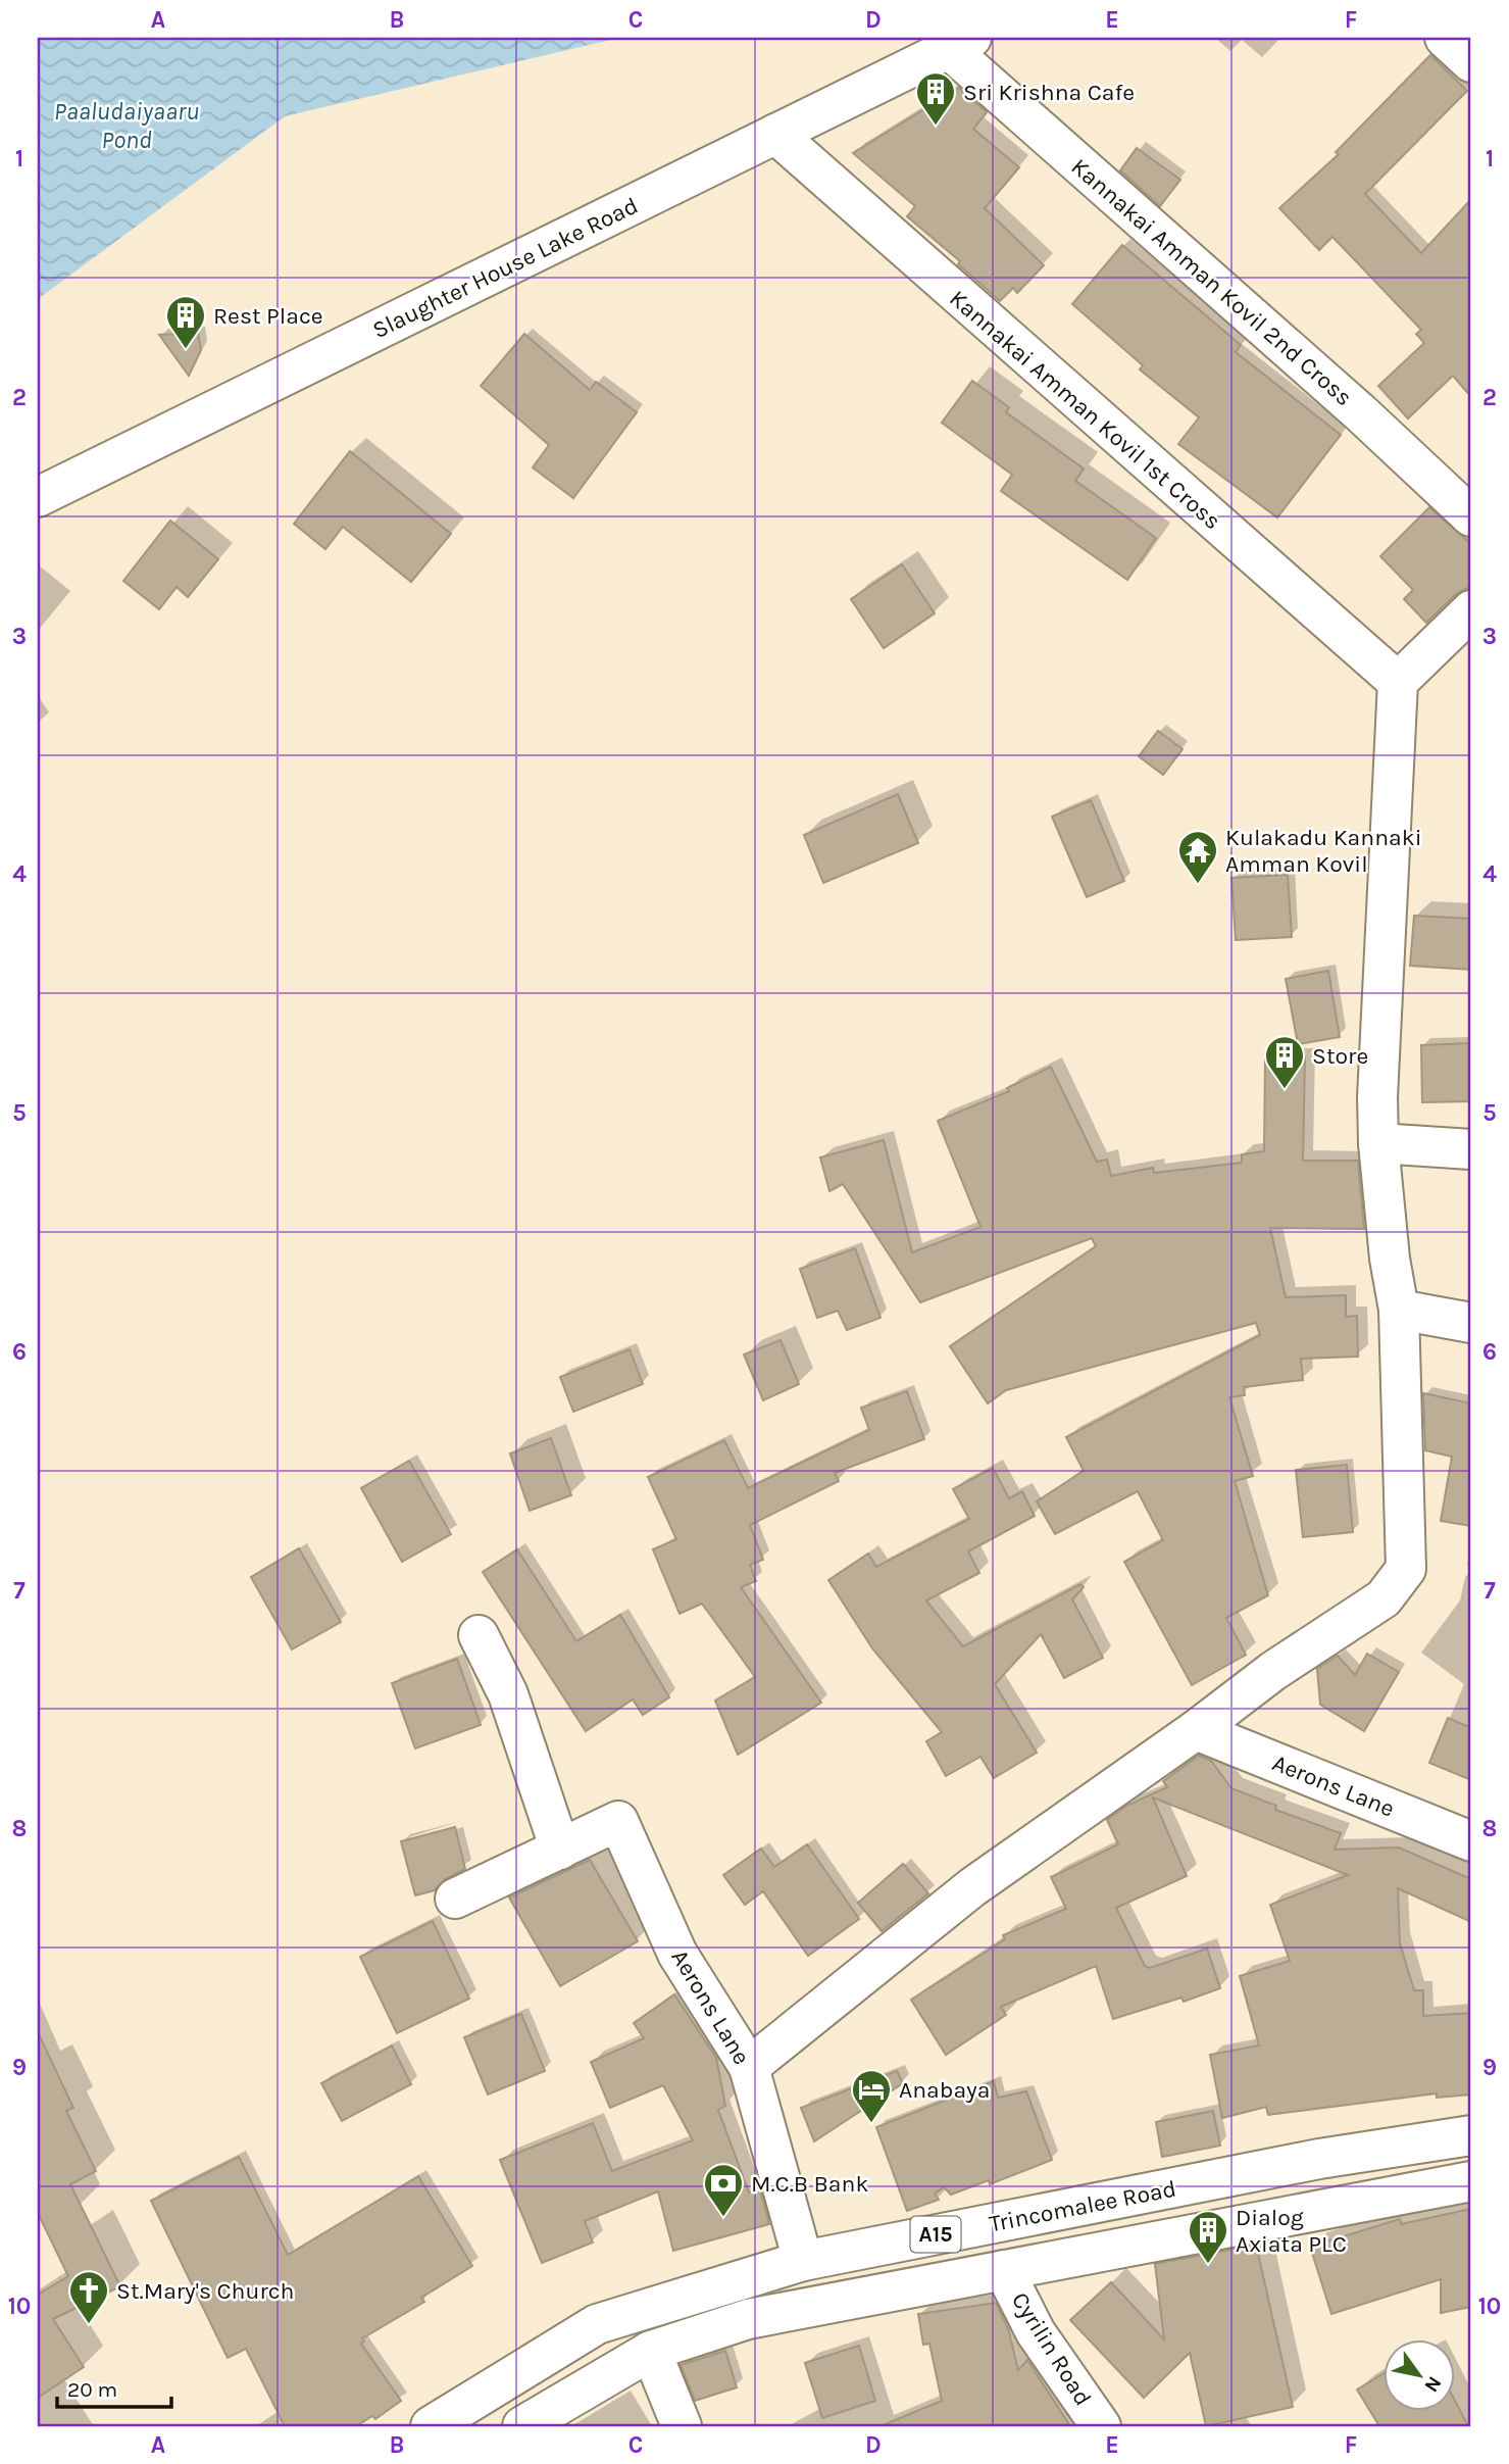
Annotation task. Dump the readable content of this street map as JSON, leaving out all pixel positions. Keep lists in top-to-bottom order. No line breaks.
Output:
{"streets":{"main road":["Slaughter House Lake Road","Kannakai Amman Kovil 2nd Cross","Kannakai Amman Kovil 1st Cross","Aerons Lane","Trincomalee Road","A15","Cyrilin Road"]},"crossings":[["Slaughter House Lake Road","Kannakai Amman Kovil 2nd Cross"],["Slaughter House Lake Road","Kannakai Amman Kovil 1st Cross"],["Aerons Lane","Trincomalee Road"],["Trincomalee Road","Cyrilin Road"]],"water":["Paaludaiyaaru Pond"],"places":{"building":["Sri Krishna Cafe","Rest Place","Store","Dialog Axiata PLC"],"temple":["Kulakadu Kannaki Amman Kovil"],"hotel":["Anabaya"],"bank":["M.C.B Bank"],"church":["St.Mary's Church"]},"scale_bar":"20 m","north":"bottom right","grid":{"columns":["A","B","C","D","E","F"],"rows":["1","2","3","4","5","6","7","8","9","10"]}}
